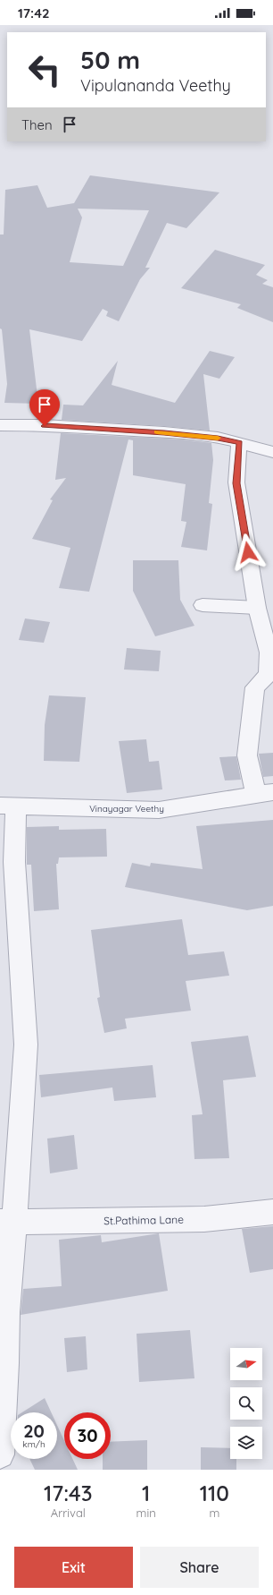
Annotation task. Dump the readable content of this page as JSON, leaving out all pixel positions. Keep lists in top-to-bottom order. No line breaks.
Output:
{"streets":{"street":["Vinayagar Veethy","St.Pathima Lane"]},"north":"right","page":{"status":"17:42","turn":["50 m","Vipulananda Veethy"],"then":"Then","speed":"20 km/h","limit":"30","eta":["17:43","Arrival","1","min","110","m"],"buttons":["Exit","Share"]}}
